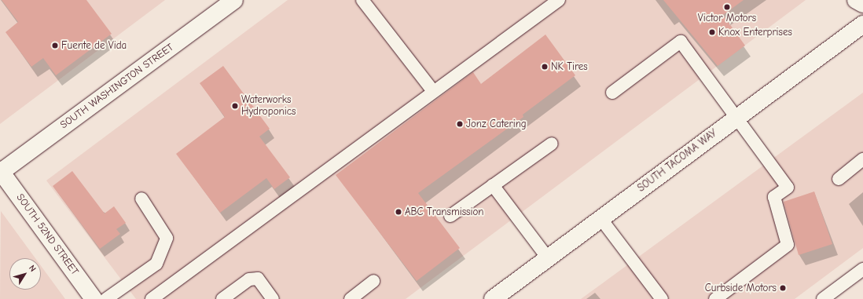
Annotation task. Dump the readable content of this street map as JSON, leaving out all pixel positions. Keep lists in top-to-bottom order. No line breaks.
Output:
{"streets":{"main road":["SOUTH WASHINGTON STREET","SOUTH TACOMA WAY","SOUTH 52ND STREET"]},"crossings":[["SOUTH WASHINGTON STREET","SOUTH 52ND STREET"]],"places":["Victor Motors","Knox Enterprises","Fuente de Vida","NK Tires","Waterworks Hydroponics","Jonz Catering","ABC Transmission","Curbside Motors"],"north":"top right"}
